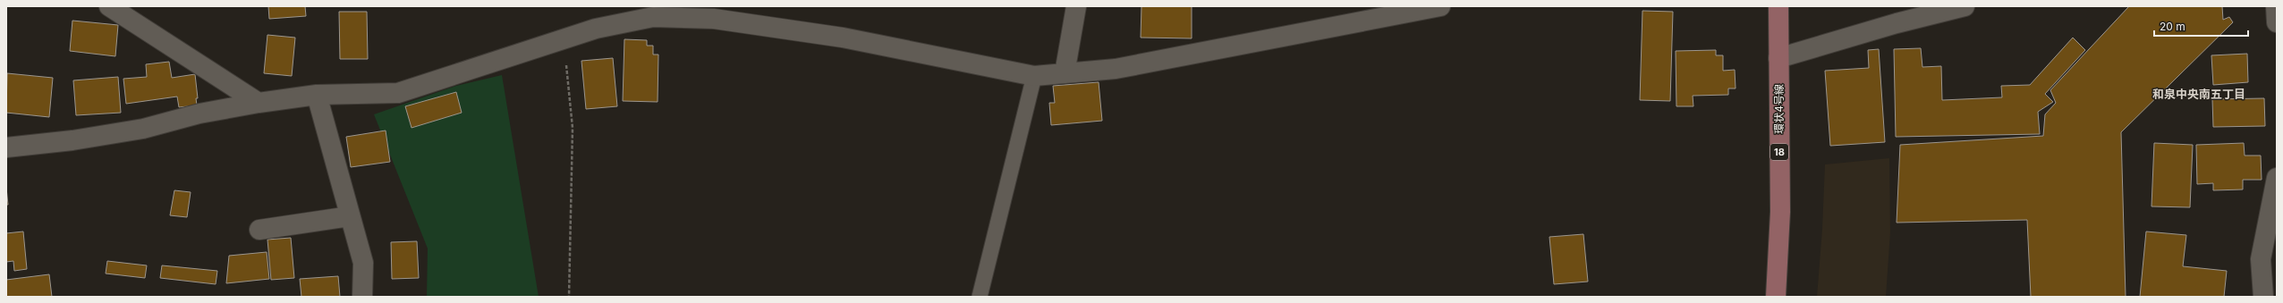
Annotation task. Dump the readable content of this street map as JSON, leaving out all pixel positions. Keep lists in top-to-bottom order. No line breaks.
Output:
{"streets":{"main road":["環状4号線","18"]},"districts":["和泉中央南五丁目"],"scale_bar":"20 m"}
